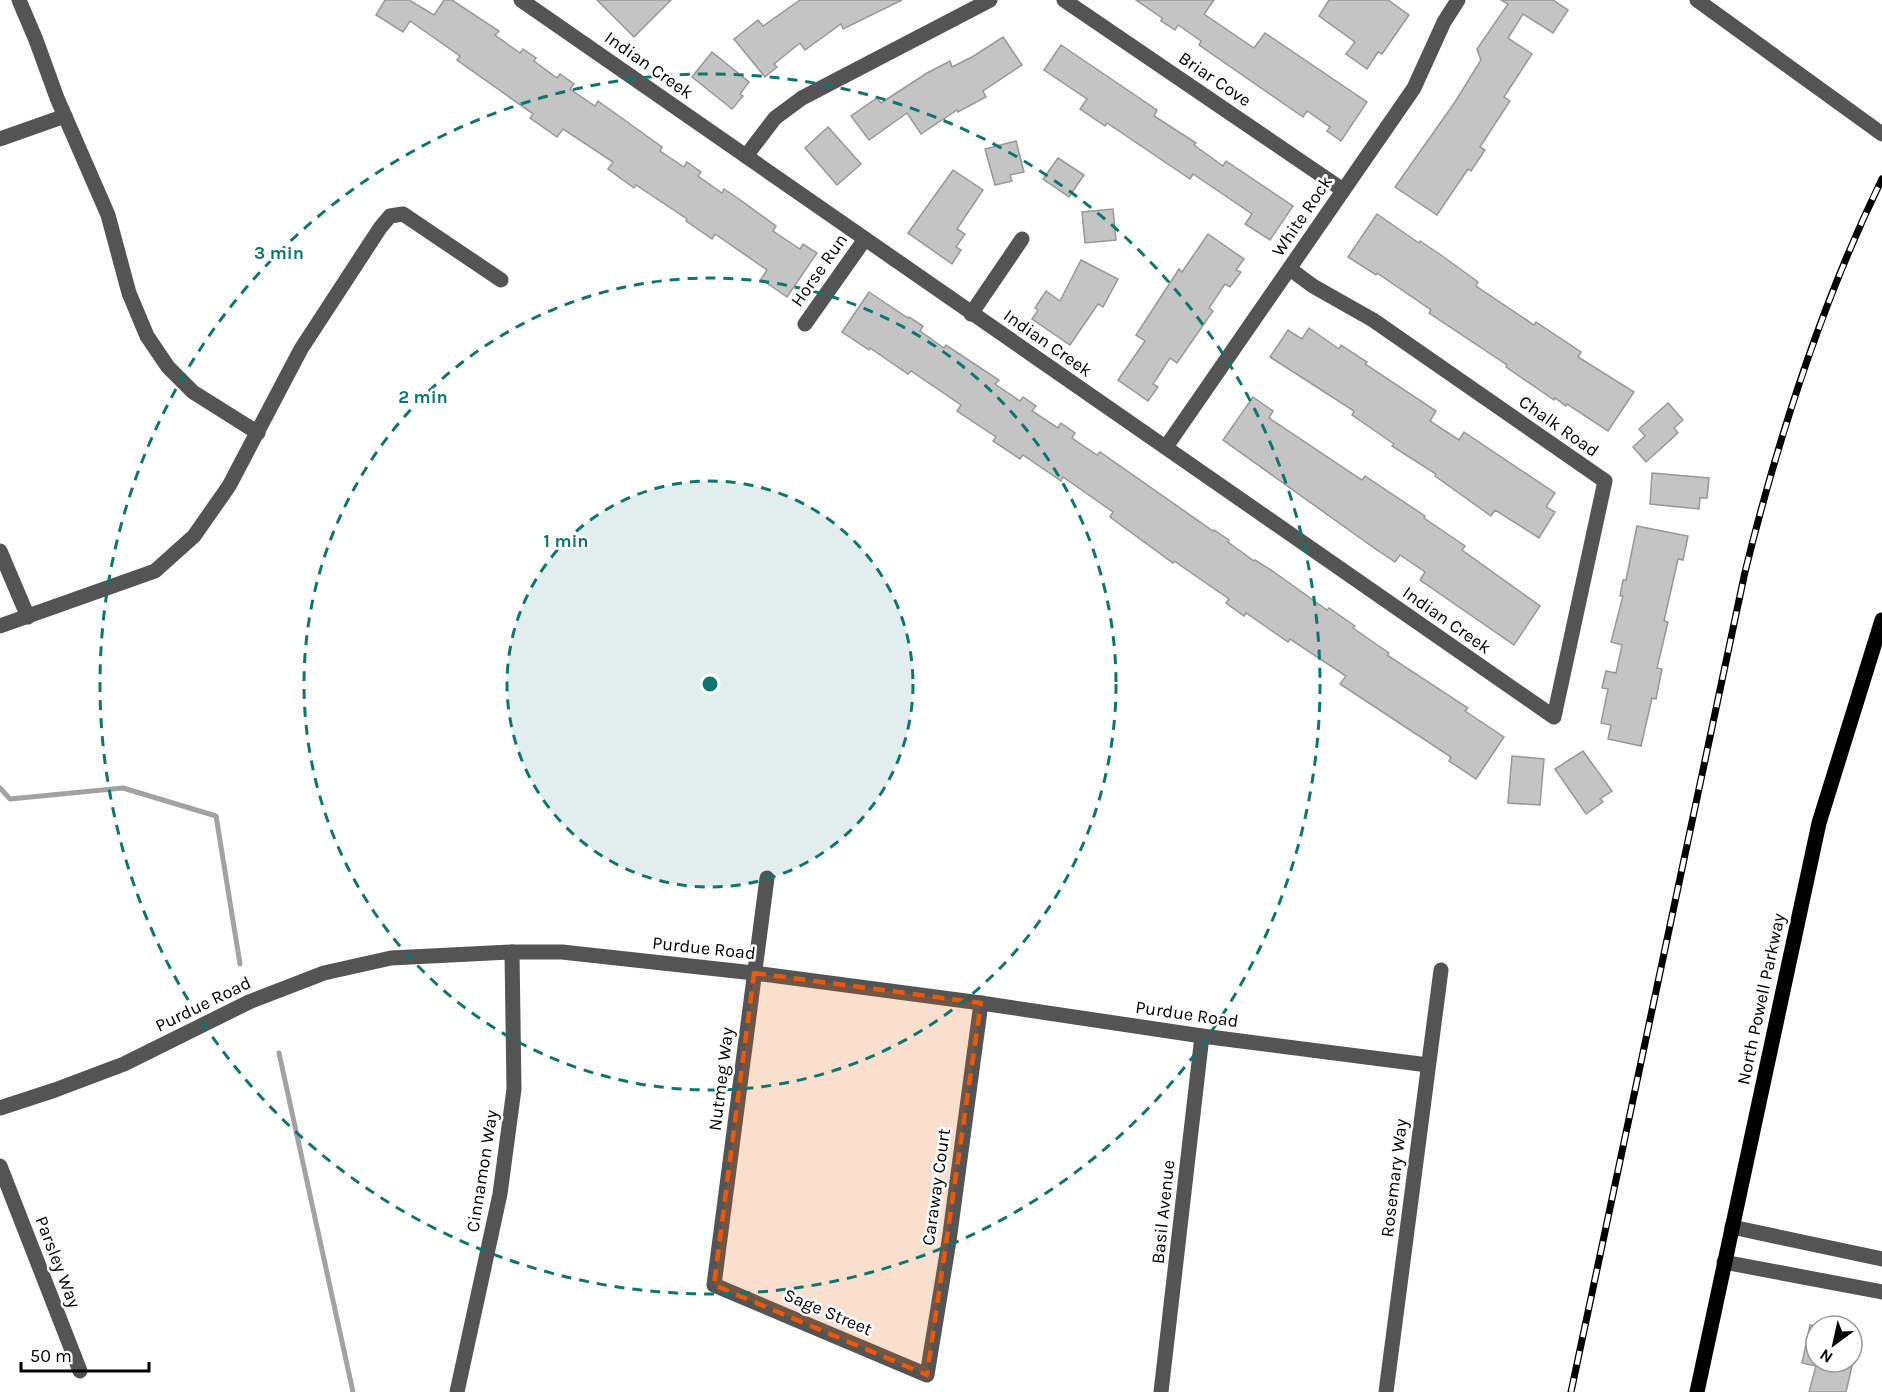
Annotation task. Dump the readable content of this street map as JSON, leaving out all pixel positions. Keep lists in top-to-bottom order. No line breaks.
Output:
{"streets":{"main road":["North Powell Parkway"],"street":["Indian Creek","Briar Cove","White Rock","Horse Run","Chalk Road","Purdue Road","Nutmeg Way","Cinnamon Way","Rosemary Way","Caraway Court","Basil Avenue","Parsley Way","Sage Street"]},"crossings":[["Indian Creek","White Rock"],["Indian Creek","Horse Run"],["Indian Creek","Chalk Road"],["Briar Cove","White Rock"],["White Rock","Chalk Road"],["Purdue Road","Nutmeg Way"],["Purdue Road","Cinnamon Way"],["Purdue Road","Rosemary Way"],["Purdue Road","Caraway Court"],["Purdue Road","Basil Avenue"],["Nutmeg Way","Sage Street"],["Caraway Court","Sage Street"]],"scale_bar":"50 m","north":"bottom left","rings":["3 min","2 min","1 min"]}
